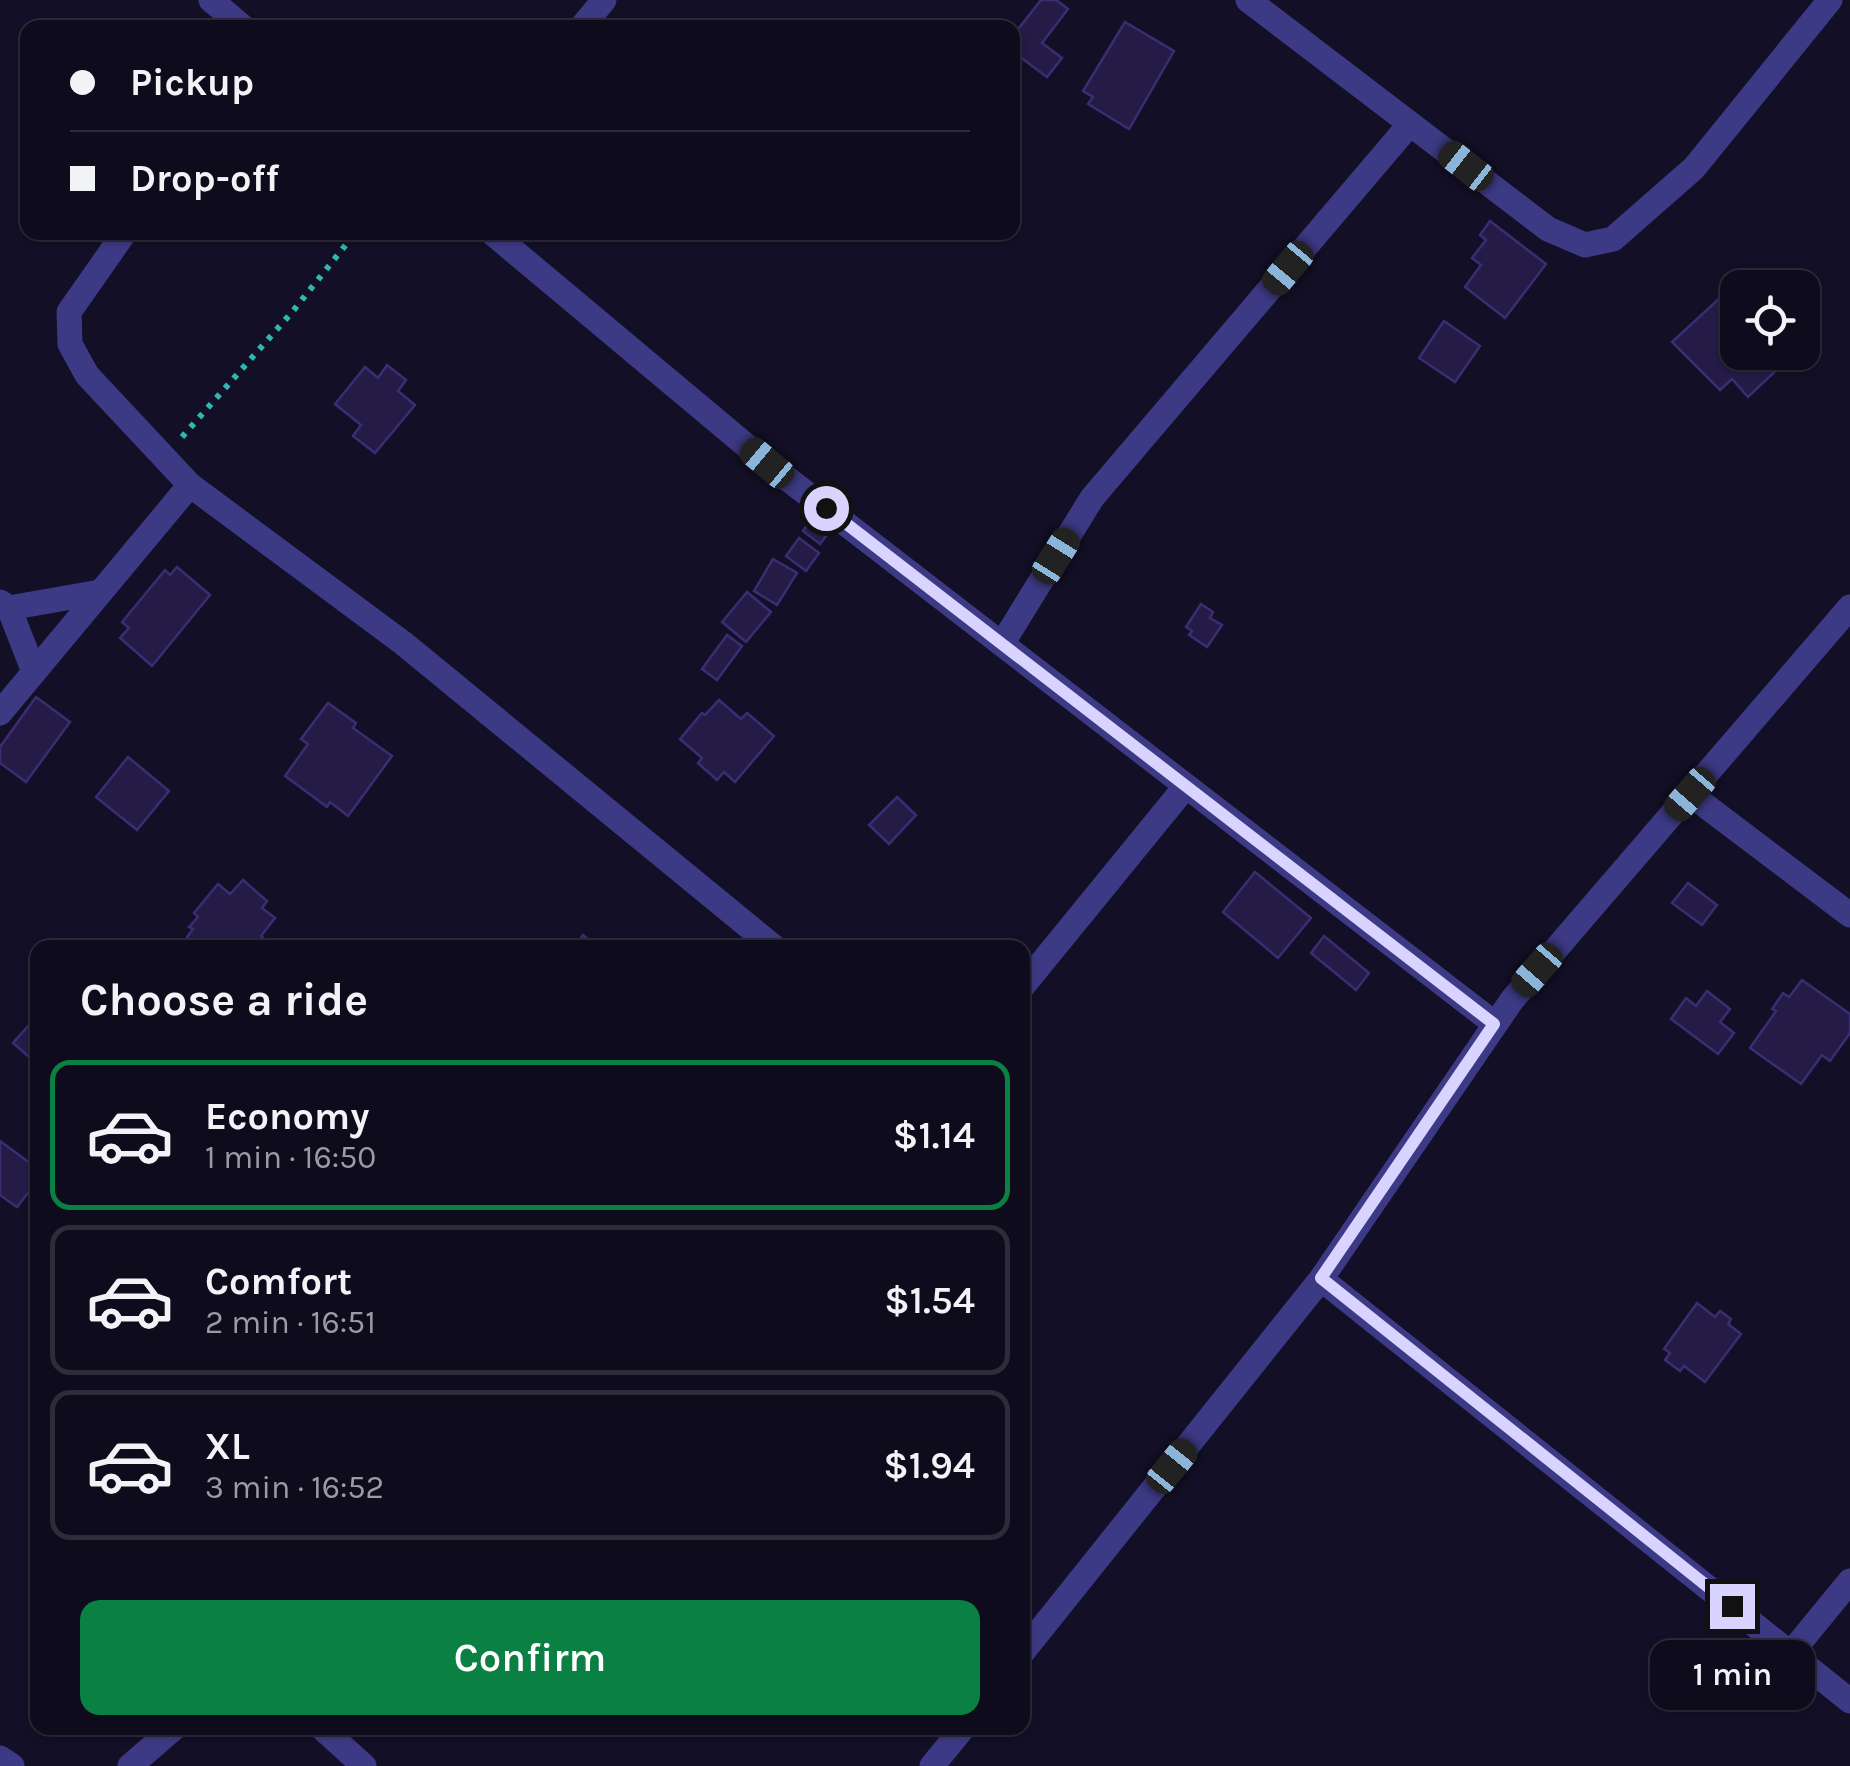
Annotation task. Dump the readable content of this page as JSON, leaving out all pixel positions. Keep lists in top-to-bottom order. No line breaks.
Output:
{"page":{"banner":["Pickup","Drop-off"],"heading":"Choose a ride","list":[{"name":"Economy","note":"1 min · 16:50","value":"$1.14"},{"name":"Comfort","note":"2 min · 16:51","value":"$1.54"},{"name":"XL","note":"3 min · 16:52","value":"$1.94"}],"buttons":"Confirm","bubble":"1 min"}}
